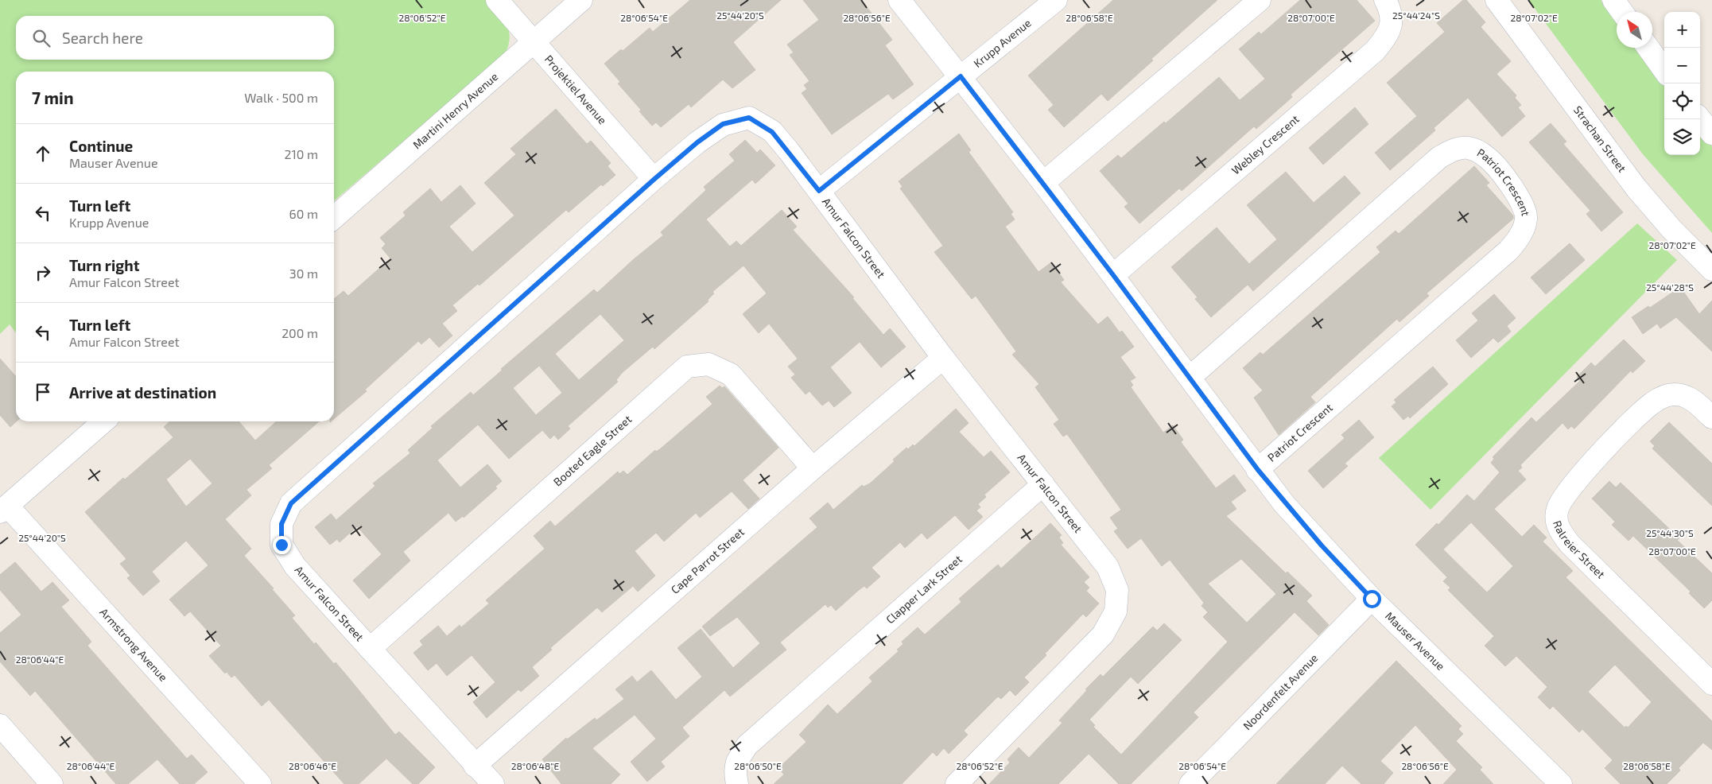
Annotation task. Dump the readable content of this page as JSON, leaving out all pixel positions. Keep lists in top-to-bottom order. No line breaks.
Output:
{"streets":{"street":["Krupp Avenue","Projektiel Avenue","Martini Henry Avenue","Strachan Street","Webley Crescent","Patriot Crescent","Amur Falcon Street","Booted Eagle Street","Ralreier Street","Cape Parrot Street","Clapper Lark Street","Mauser Avenue","Armstrong Avenue","Noordenfelt Avenue"]},"crossings":[["Krupp Avenue","Amur Falcon Street"],["Krupp Avenue","Mauser Avenue"],["Projektiel Avenue","Martini Henry Avenue"],["Projektiel Avenue","Amur Falcon Street"],["Webley Crescent","Mauser Avenue"],["Patriot Crescent","Mauser Avenue"],["Amur Falcon Street","Booted Eagle Street"],["Amur Falcon Street","Cape Parrot Street"],["Amur Falcon Street","Clapper Lark Street"],["Booted Eagle Street","Cape Parrot Street"],["Mauser Avenue","Noordenfelt Avenue"]],"north":"top left","page":{"map_buttons":["+","−"],"search":"Search here","heading":["7 min","Walk · 500 m"],"list":[["Continue","Mauser Avenue","210 m"],["Turn left","Krupp Avenue","60 m"],["Turn right","Amur Falcon Street","30 m"],["Turn left","Amur Falcon Street","200 m"],"Arrive at destination"]},"coordinates":["25°44'20\"S","25°44'24\"S","28°06'52\"E","28°06'54\"E","28°06'56\"E","28°06'58\"E","28°07'00\"E","28°07'02\"E","25°44'28\"S","25°44'30\"S","28°06'44\"E","28°06'46\"E","28°06'48\"E","28°06'50\"E"]}
